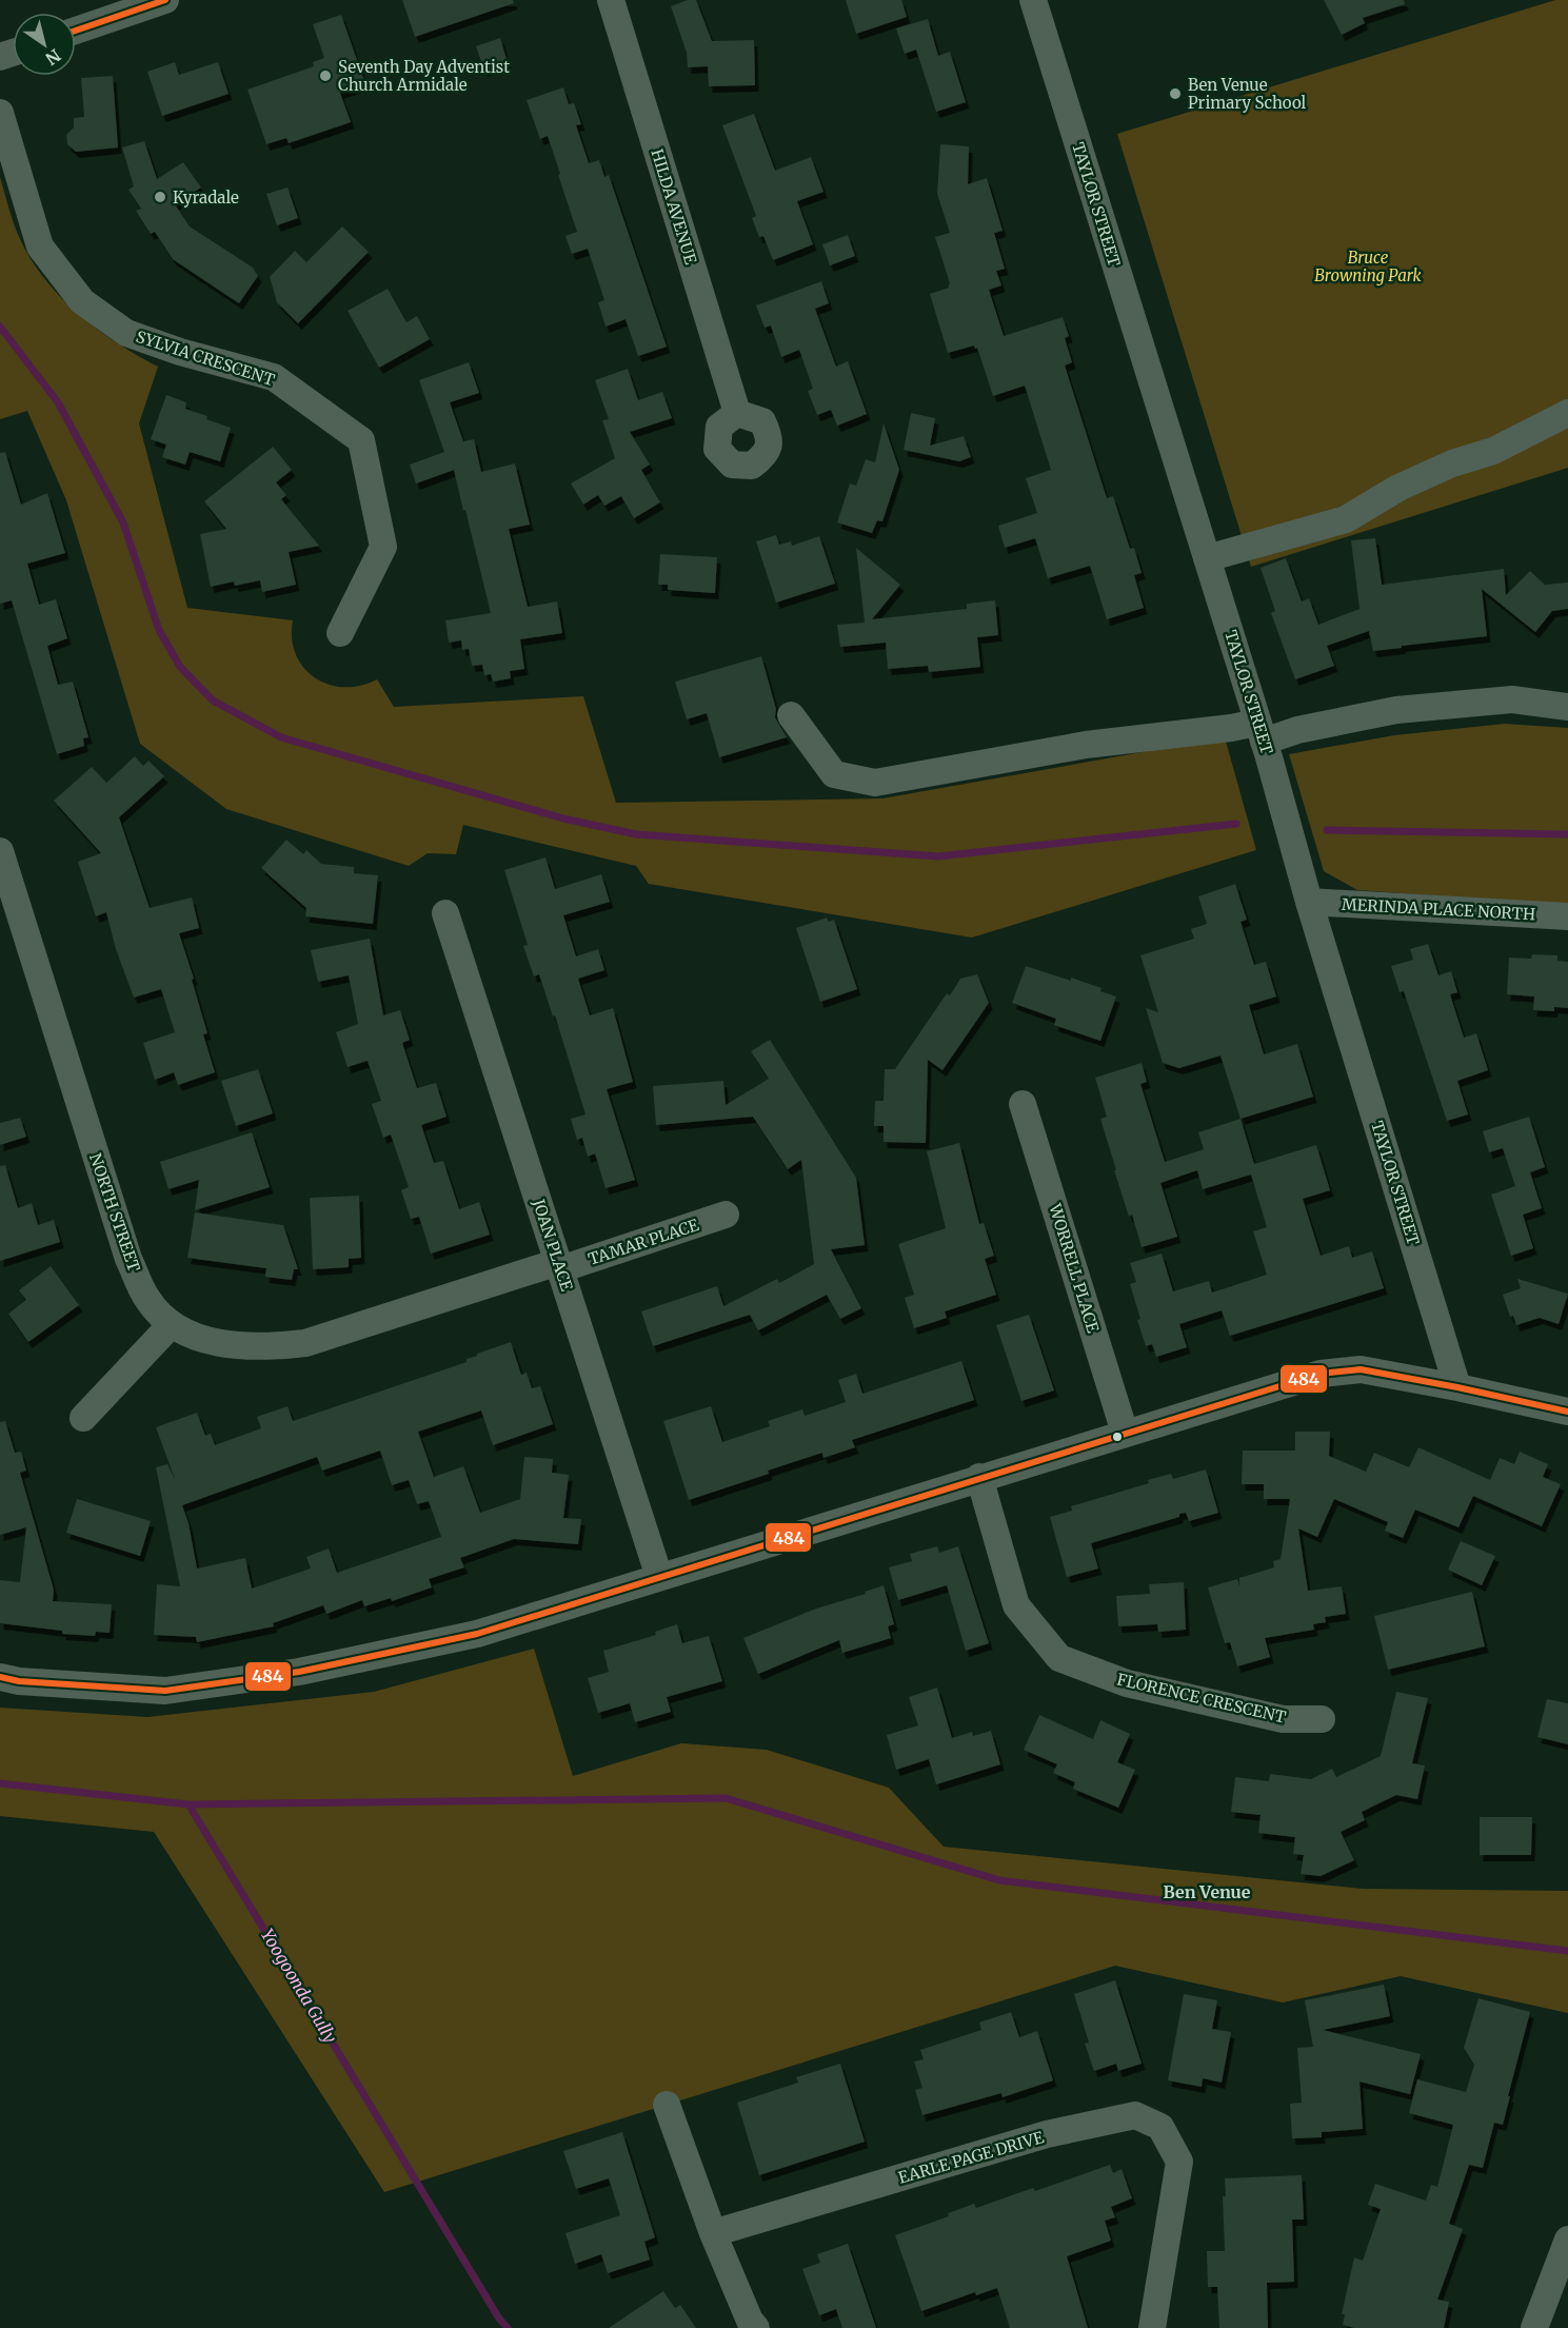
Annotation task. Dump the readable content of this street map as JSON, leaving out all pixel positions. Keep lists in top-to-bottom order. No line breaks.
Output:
{"streets":{"street":["TAYLOR STREET","HILDA AVENUE","SYLVIA CRESCENT","MERINDA PLACE NORTH","NORTH STREET","TAMAR PLACE","JOAN PLACE","WORRELL PLACE","FLORENCE CRESCENT","EARLE PAGE DRIVE"]},"crossings":[["TAYLOR STREET","MERINDA PLACE NORTH"],["NORTH STREET","TAMAR PLACE"],["NORTH STREET","JOAN PLACE"],["TAMAR PLACE","JOAN PLACE"]],"districts":["Ben Venue"],"water":["Yoogoonda Gully"],"parks":["Bruce Browning Park"],"places":["Seventh Day Adventist Church Armidale","Ben Venue Primary School","Kyradale"],"lines":["transit line 484"],"north":"bottom right"}
